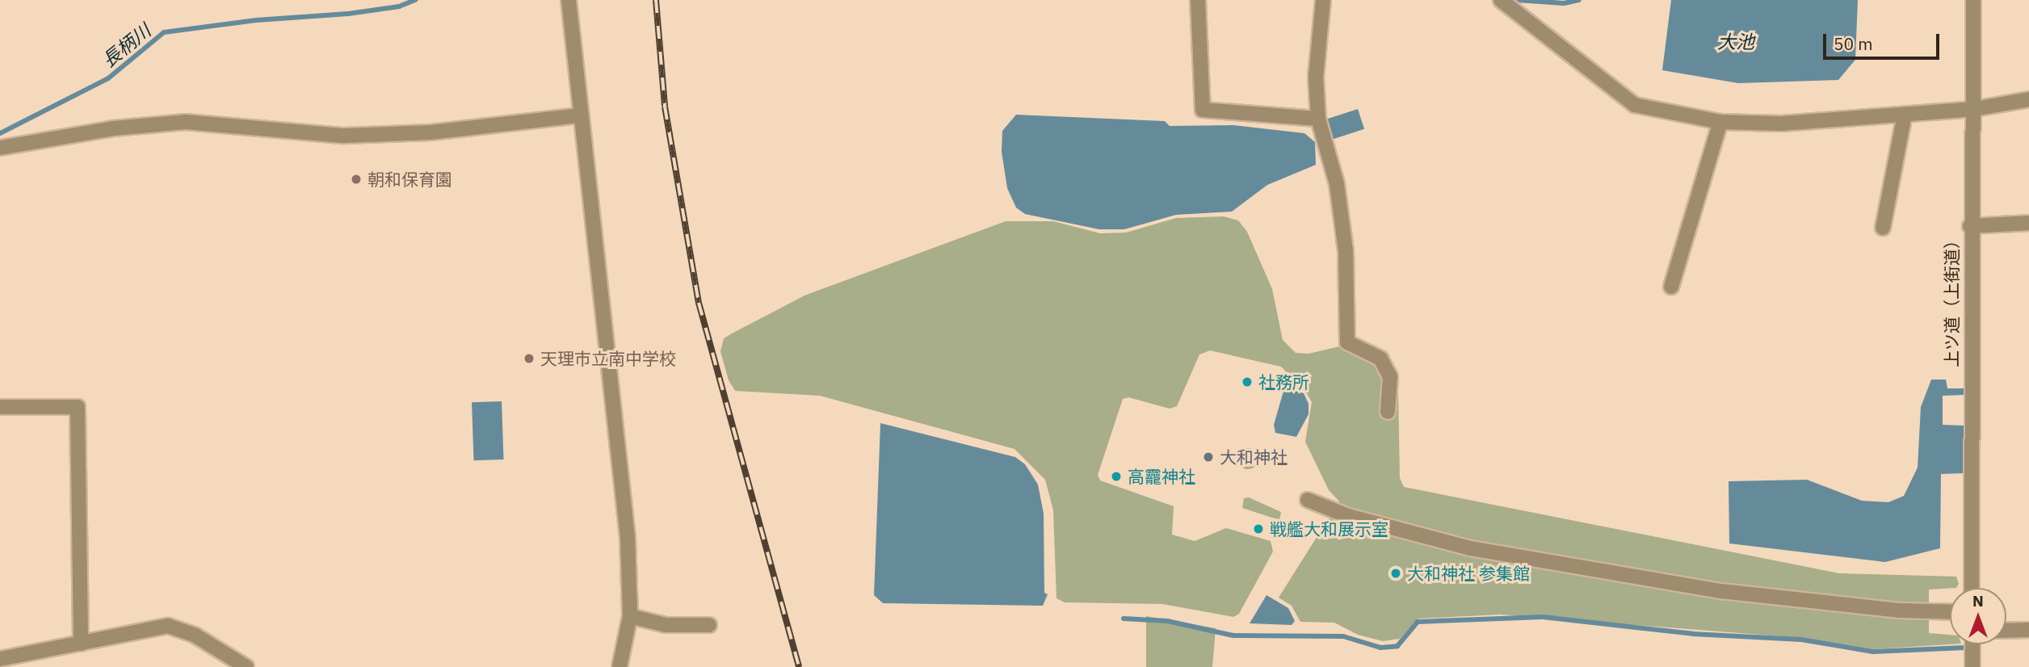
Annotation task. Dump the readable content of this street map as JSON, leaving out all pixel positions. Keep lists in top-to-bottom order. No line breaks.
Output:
{"streets":{"street":["上ツ道（上街道）"]},"water":["大池","長柄川"],"places":["朝和保育園","天理市立南中学校","社務所","大和神社","高龗神社","戦艦大和展示室","大和神社 参集館"],"scale_bar":"50 m","north":"top"}
